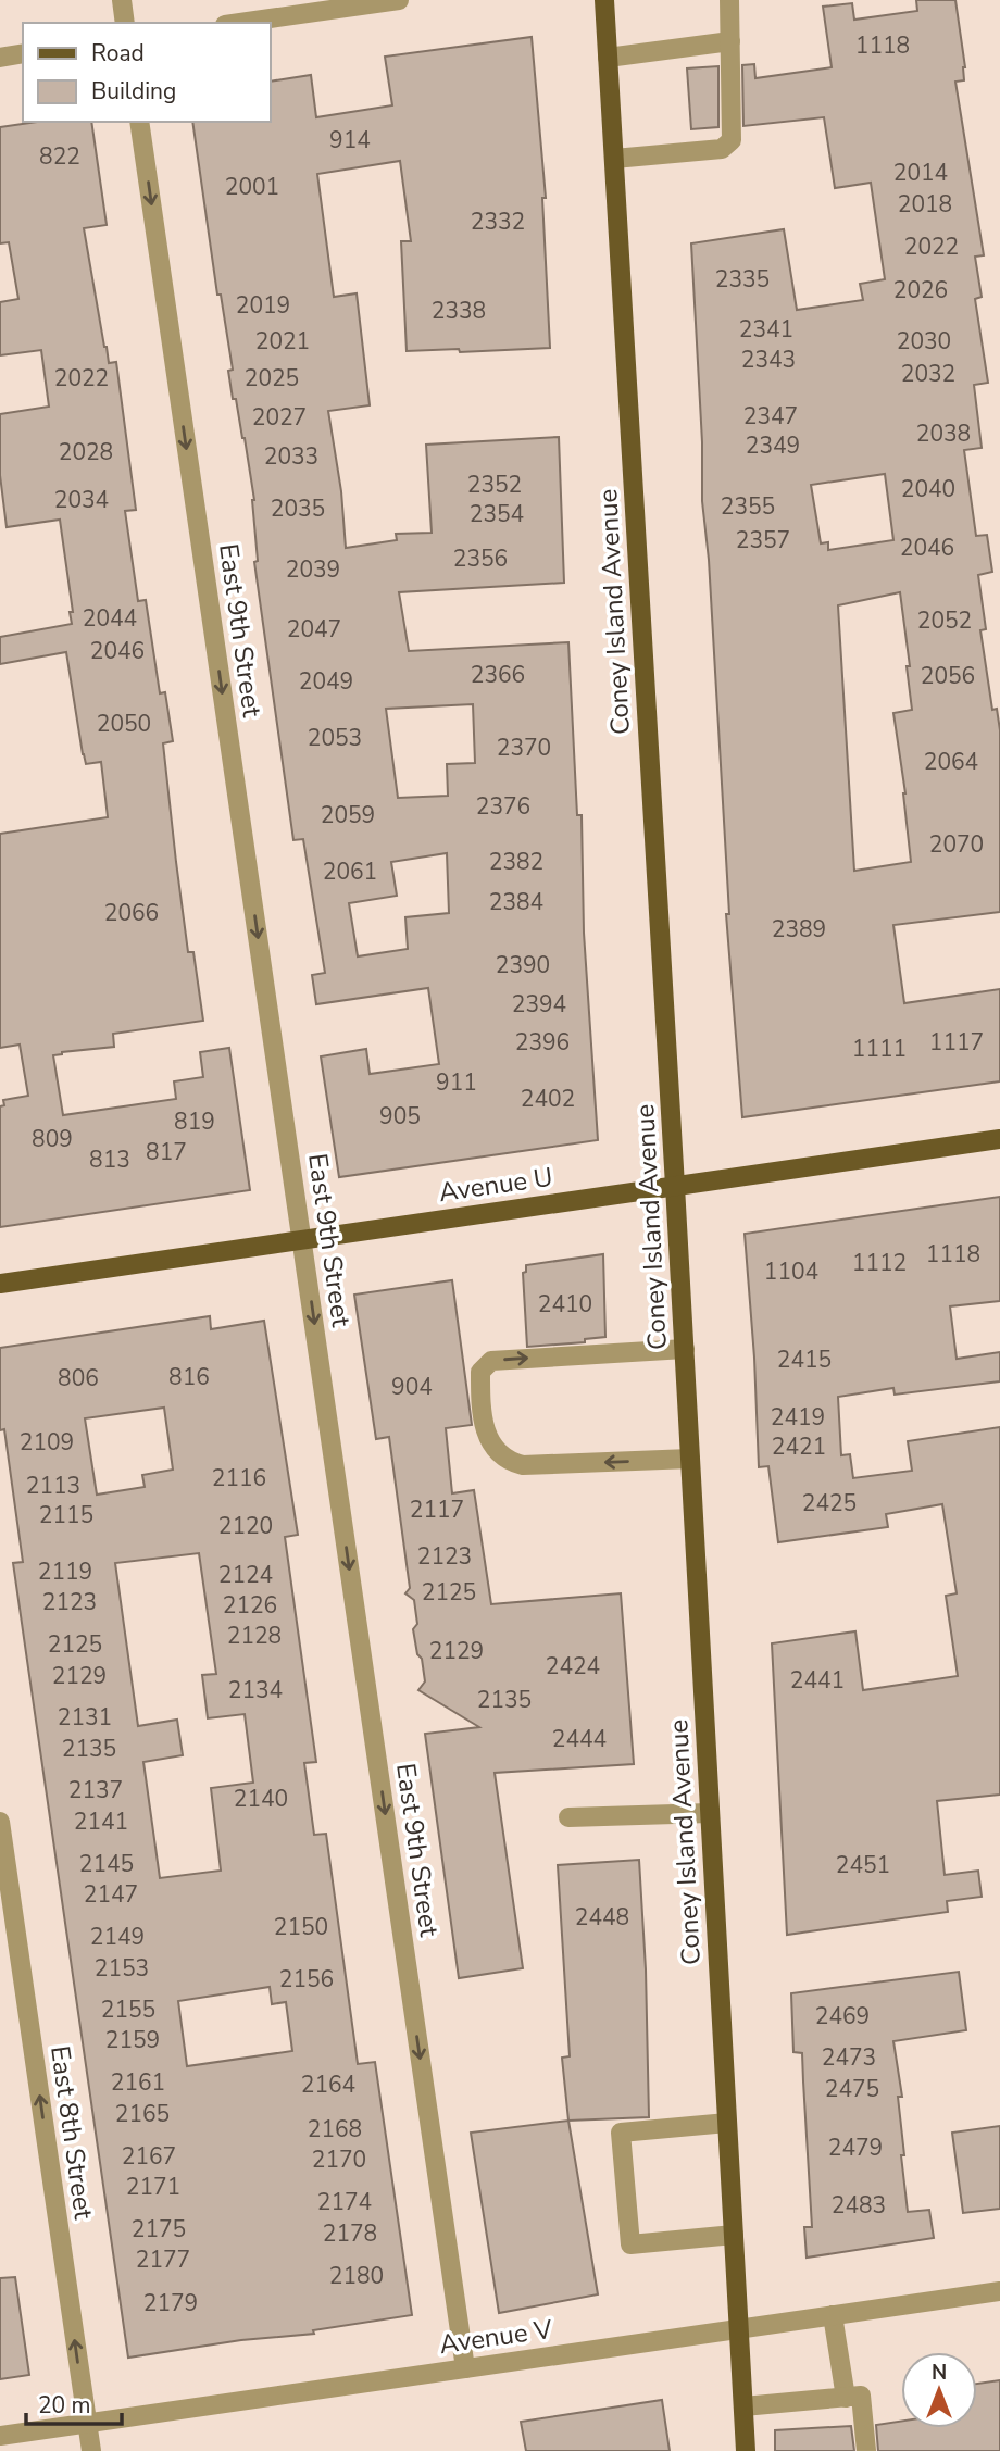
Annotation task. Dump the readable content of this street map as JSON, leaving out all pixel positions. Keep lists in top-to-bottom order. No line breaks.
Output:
{"streets":{"main road":["Coney Island Avenue","Avenue U"],"street":["East 9th Street","East 8th Street","Avenue V"]},"crossings":[["Coney Island Avenue","Avenue U"],["Coney Island Avenue","Avenue V"],["East 9th Street","Avenue U"],["East 9th Street","Avenue V"],["East 8th Street","Avenue V"]],"one_way":["East 9th Street","East 8th Street"],"house_numbers":["1118","914","822","2014","2001","2018","2332","2022","2335","2026","2019","2338","2341","2021","2030","2343","2032","2022","2025","2347","2027","2038","2349","2028","2033","2352","2040","2034","2355","2035","2354","2357","2046","2356","2039","2044","2052","2047","2046","2366","2056","2049","2050","2053","2370","2064","2376","2059","2070","2382","2061","2384","2066","2389","2390","2394","2396","1117","1111","911","2402","905","819","809","817","813","1118","1112","1104","2410","2415","816","806","904","2419","2109","2421","2116","2113","2425","2117","2115","2120","2123","2119","2124","2125","2123","2126","2128","2125","2129","2424","2129","2441","2134","2135","2131","2444","2135","2137","2140","2141","2145","2451","2147","2448","2150","2149","2153","2156","2155","2469","2159","2473","2161","2164","2475","2165","2168","2479","2167","2170","2171","2174","2483","2175","2178","2177","2180","2179"],"legend":["Road","Building"],"scale_bar":"20 m","north":"top"}
